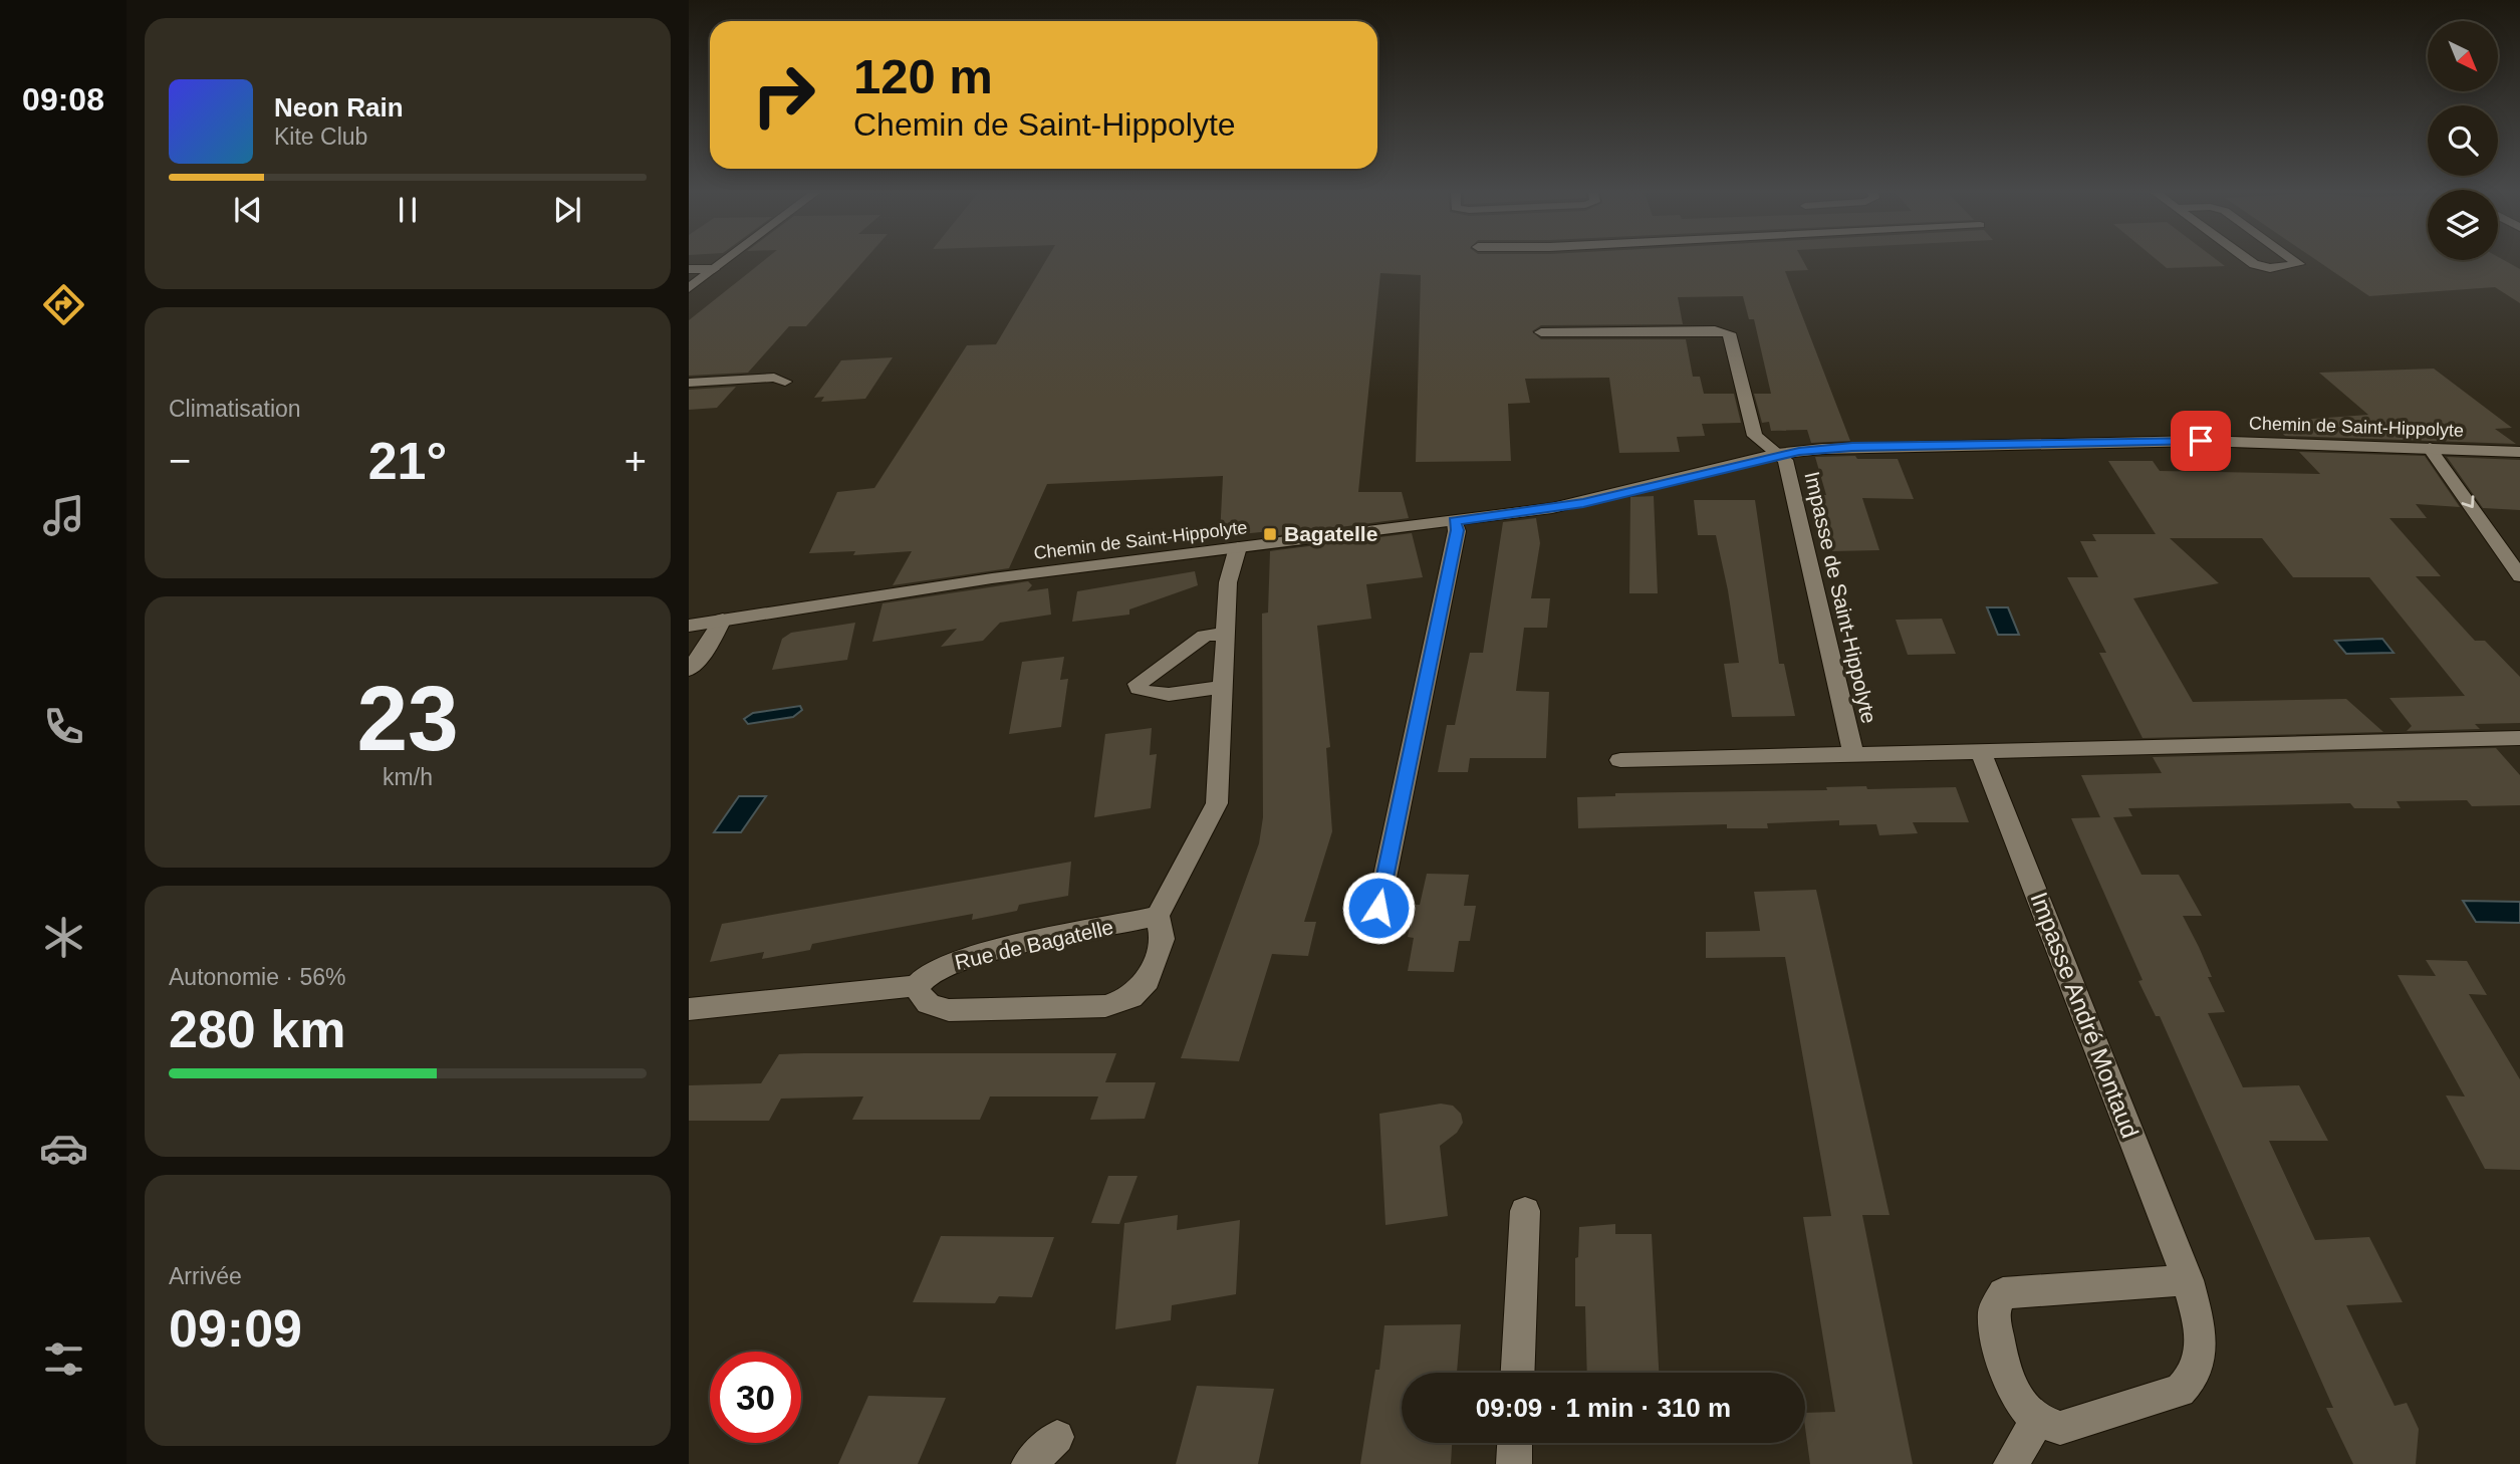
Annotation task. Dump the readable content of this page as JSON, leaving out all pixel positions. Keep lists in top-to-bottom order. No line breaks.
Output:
{"streets":{"street":["Chemin de Saint-Hippolyte","Impasse de Saint-Hippolyte","Rue de Bagatelle","Impasse André Montaud"]},"crossings":[["Chemin de Saint-Hippolyte","Impasse de Saint-Hippolyte"]],"places":{"transit":["Bagatelle"]},"north":"bottom right","page":{"tabs":"09:08","turn":["120 m","Chemin de Saint-Hippolyte"],"song":["Neon Rain","Kite Club"],"tile":["Climatisation",["23","km/h"],["Autonomie · 56%","280 km"],["Arrivée","09:09"]],"heat":["−","21°","+"],"limit":"30","trip":"09:09 · 1 min · 310 m"}}
